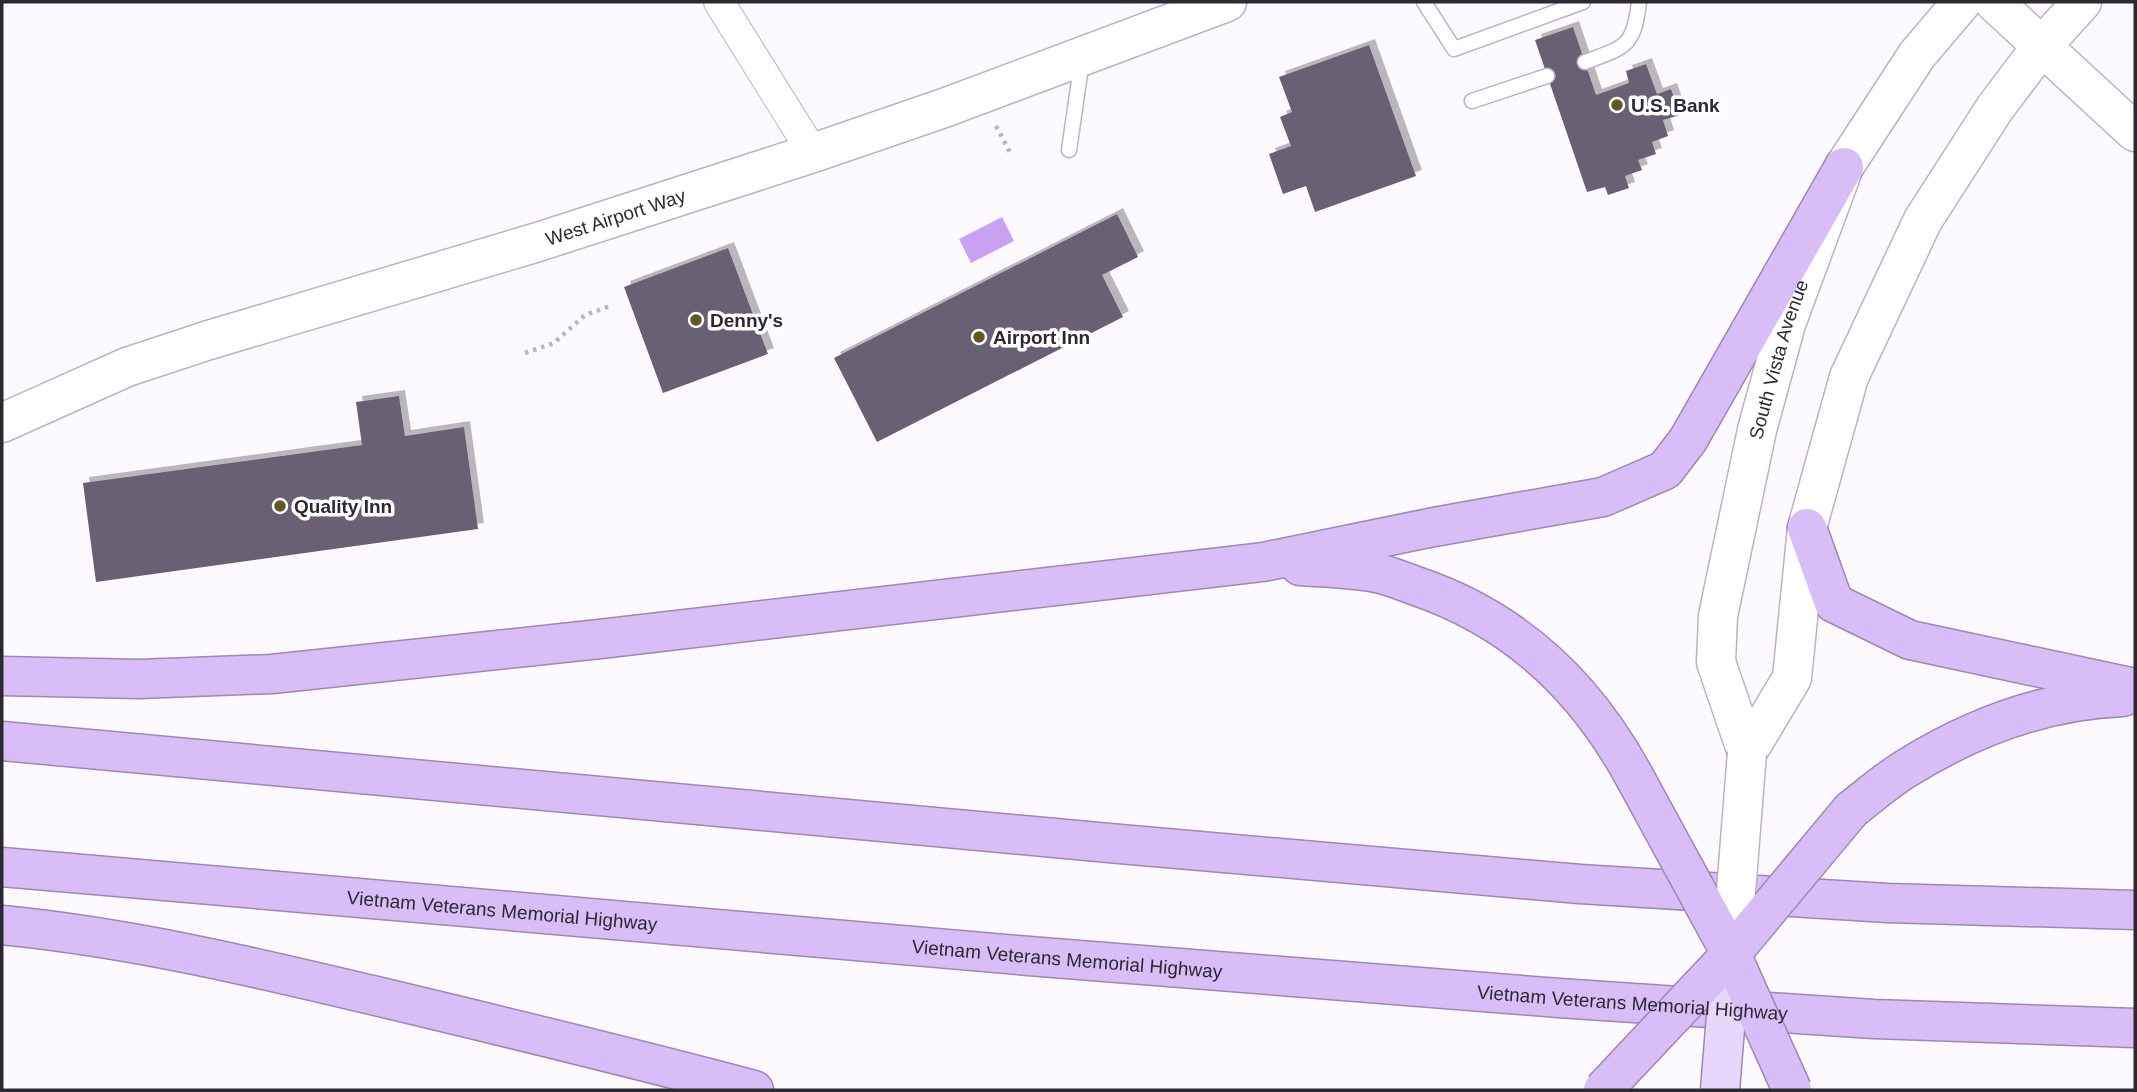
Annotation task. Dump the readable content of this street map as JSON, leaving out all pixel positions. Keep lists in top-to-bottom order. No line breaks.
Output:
{"streets":{"highway":["Vietnam Veterans Memorial Highway"],"main road":["West Airport Way","South Vista Avenue"]},"places":["U.S. Bank","Denny's","Airport Inn","Quality Inn"]}
